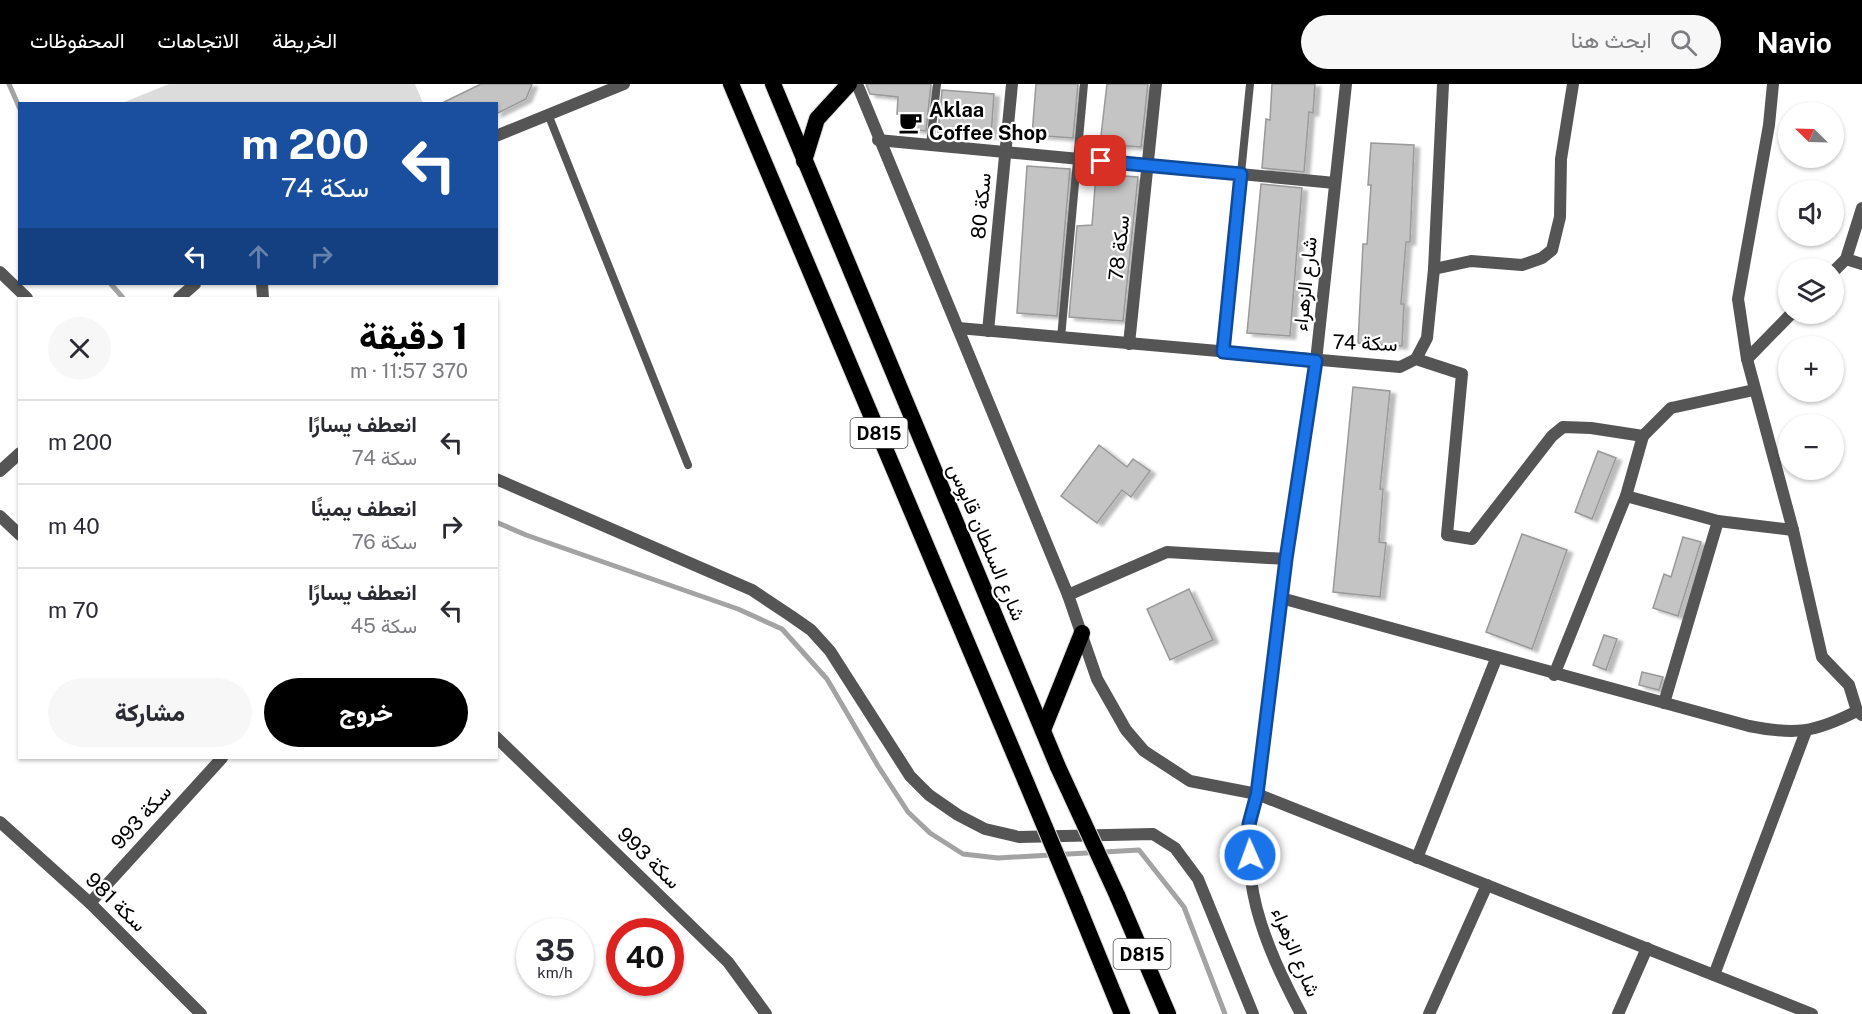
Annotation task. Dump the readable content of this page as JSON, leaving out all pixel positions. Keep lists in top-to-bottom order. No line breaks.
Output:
{"streets":{"highway":["D815","شارع السلطان قابوس"],"street":["سكة 80","سكة 78","شارع الزهراء","سكة 74","سكة 993","سكة 981"]},"crossings":[["سكة 80","سكة 74"],["سكة 78","سكة 74"],["شارع الزهراء","سكة 74"],["سكة 993","سكة 981"]],"places":{"cafe":["Aklaa Coffee Shop"]},"north":"top left","page":{"header":"Navio","search":"ابحث هنا","nav":["الخريطة","الاتجاهات","المحفوظات"],"map_buttons":["+","−"],"turn":["200 m","سكة 74"],"heading":["1 دقيقة","370 m · 11:57"],"list":[{"name":"انعطف يسارًا","note":"سكة 74","value":"200 m"},{"name":"انعطف يمينًا","note":"سكة 76","value":"40 m"},{"name":"انعطف يسارًا","note":"سكة 45","value":"70 m"}],"buttons":["خروج","مشاركة"],"speed":"35 km/h","limit":"40"}}
